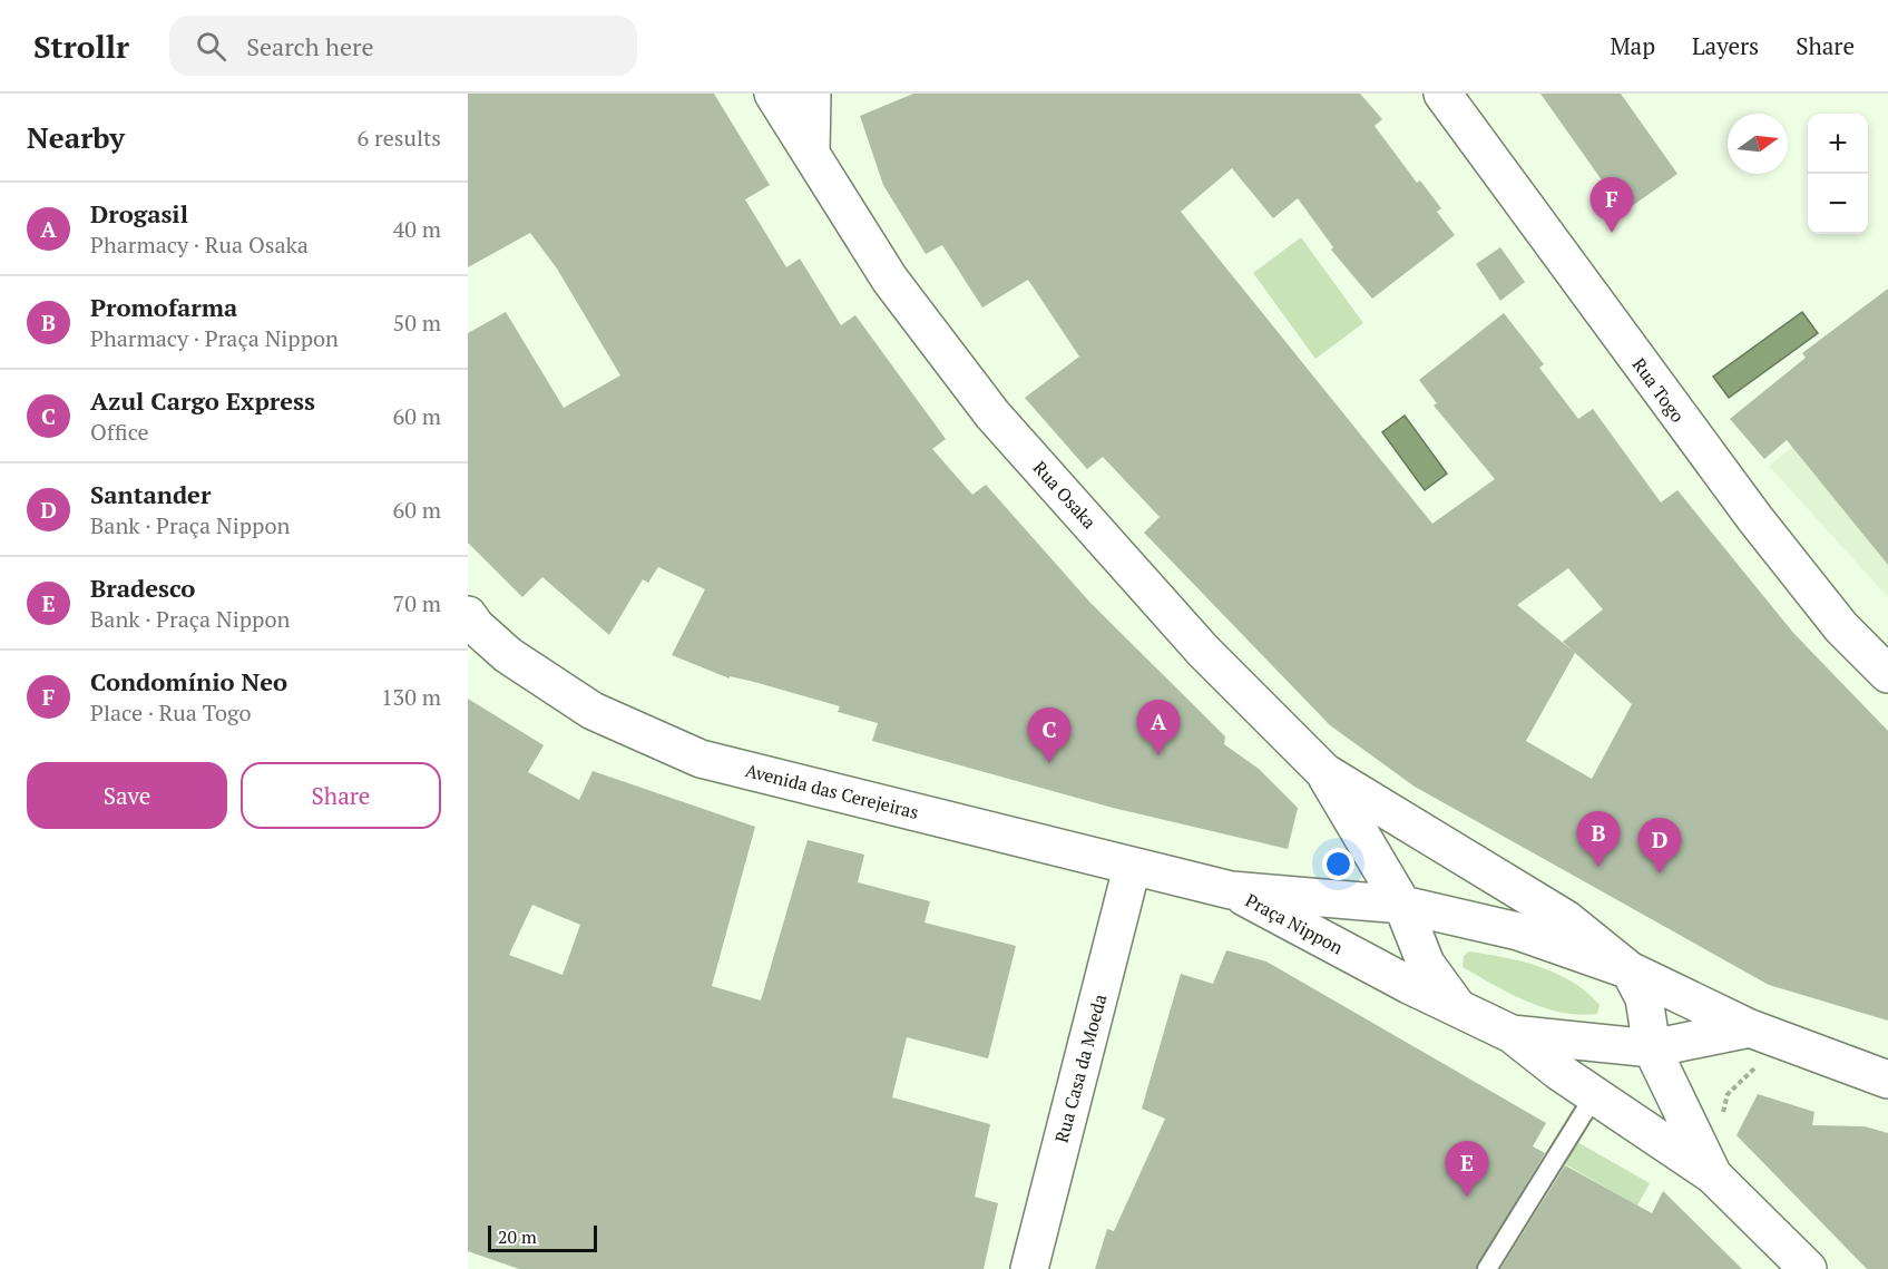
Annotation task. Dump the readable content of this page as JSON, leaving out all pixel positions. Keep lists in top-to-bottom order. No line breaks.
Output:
{"streets":{"main road":["Rua Togo","Rua Osaka","Avenida das Cerejeiras","Praça Nippon","Rua Casa da Moeda"]},"crossings":[["Rua Osaka","Praça Nippon"],["Avenida das Cerejeiras","Praça Nippon"],["Avenida das Cerejeiras","Rua Casa da Moeda"]],"scale_bar":"20 m","north":"right","page":{"header":"Strollr","search":"Search here","nav":["Map","Layers","Share"],"heading":["Nearby","6 results"],"map_buttons":["+","−"],"pins":["F","A","C","B","D","E"],"list":[{"mark":"A","name":"Drogasil","note":"Pharmacy · Rua Osaka","value":"40 m"},{"mark":"B","name":"Promofarma","note":"Pharmacy · Praça Nippon","value":"50 m"},{"mark":"C","name":"Azul Cargo Express","note":"Office","value":"60 m"},{"mark":"D","name":"Santander","note":"Bank · Praça Nippon","value":"60 m"},{"mark":"E","name":"Bradesco","note":"Bank · Praça Nippon","value":"70 m"},{"mark":"F","name":"Condomínio Neo","note":"Place · Rua Togo","value":"130 m"}],"buttons":["Save","Share"],"scale":"20 m"}}
